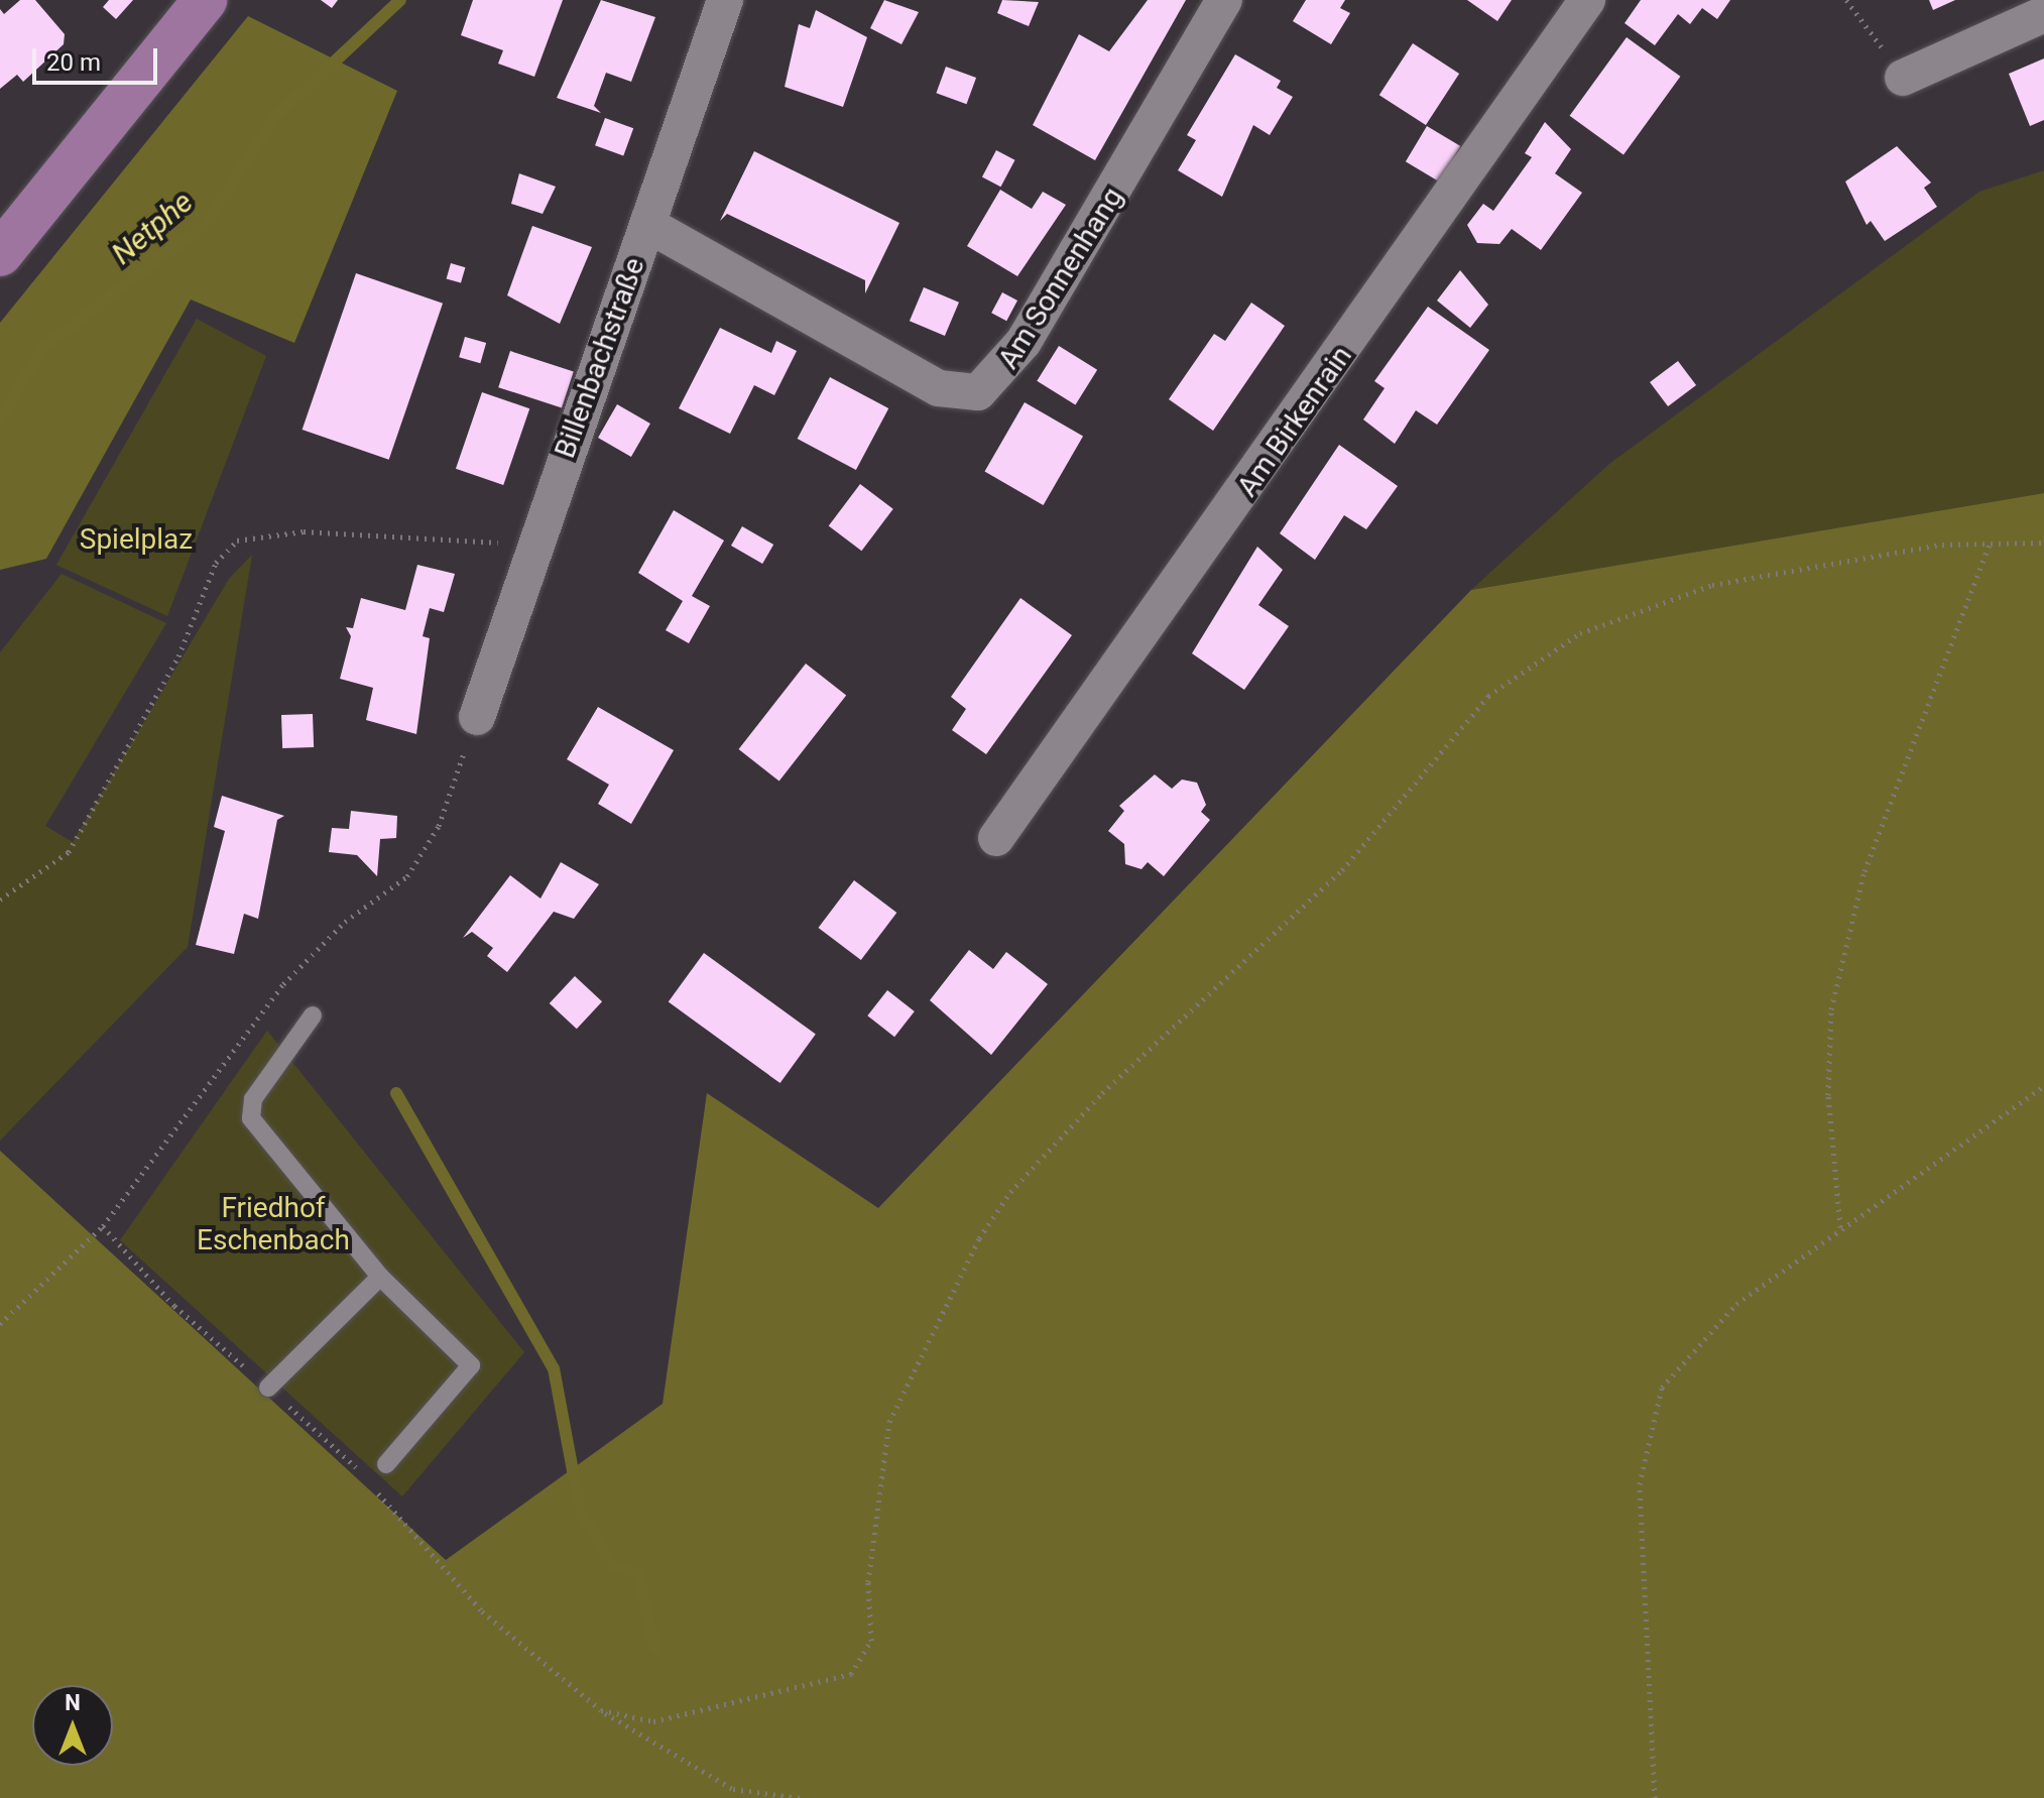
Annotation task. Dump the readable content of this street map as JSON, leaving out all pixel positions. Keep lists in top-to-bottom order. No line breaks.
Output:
{"streets":{"street":["Am Sonnenhang","Billenbachstraße","Am Birkenrain"]},"crossings":[["Am Sonnenhang","Billenbachstraße"]],"water":["Netphe"],"parks":["Spielplaz","Friedhof Eschenbach"],"scale_bar":"20 m","north":"top"}
